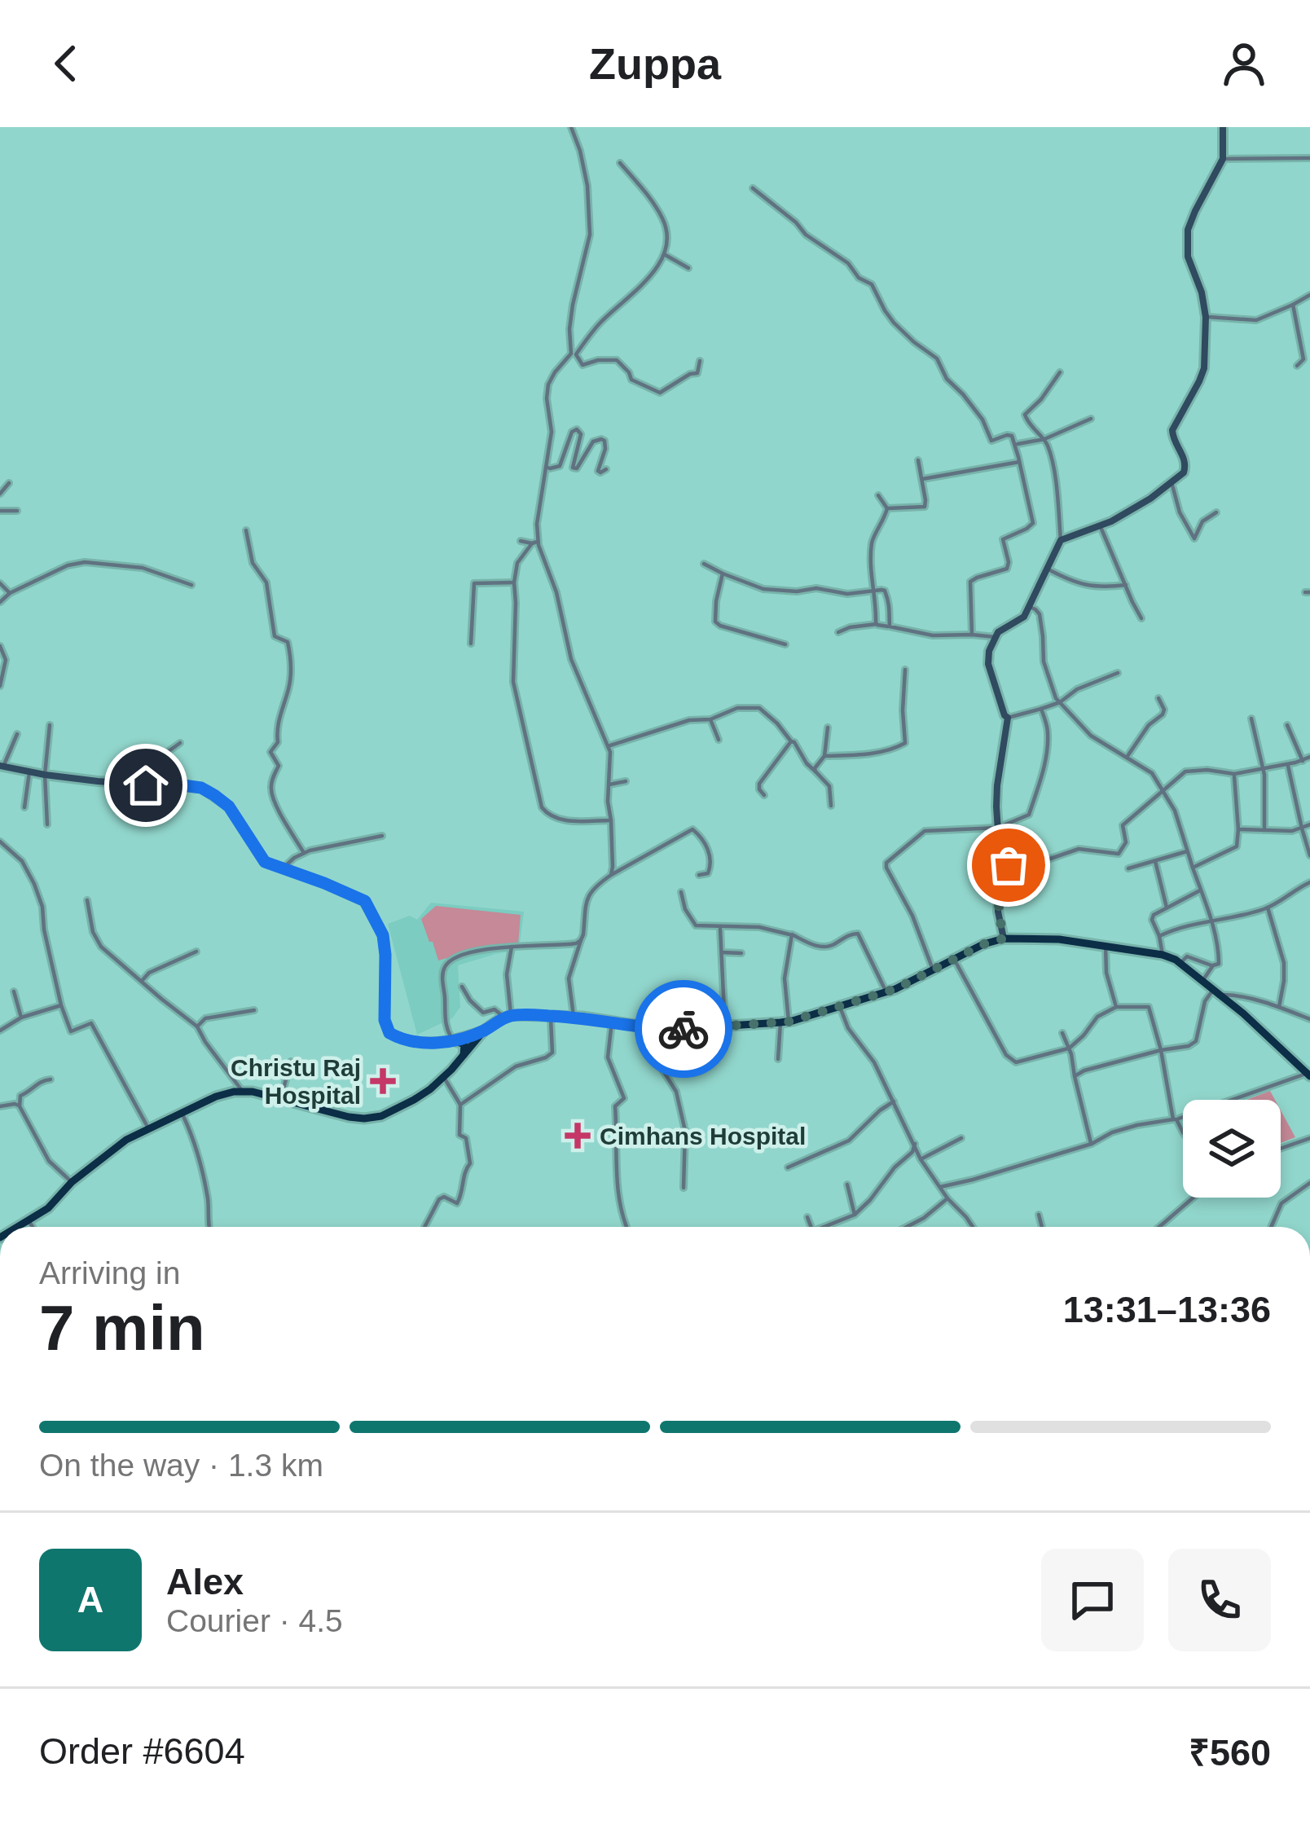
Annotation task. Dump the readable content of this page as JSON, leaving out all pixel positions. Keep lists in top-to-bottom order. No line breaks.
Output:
{"places":{"health":["Christu Raj Hospital","Cimhans Hospital"]},"page":{"header":"Zuppa","heading":["7 min","Arriving in","13:31–13:36"],"panel":["Alex","Courier · 4.5","Order #6604","₹560"],"bar":"On the way · 1.3 km","round":"A"}}
